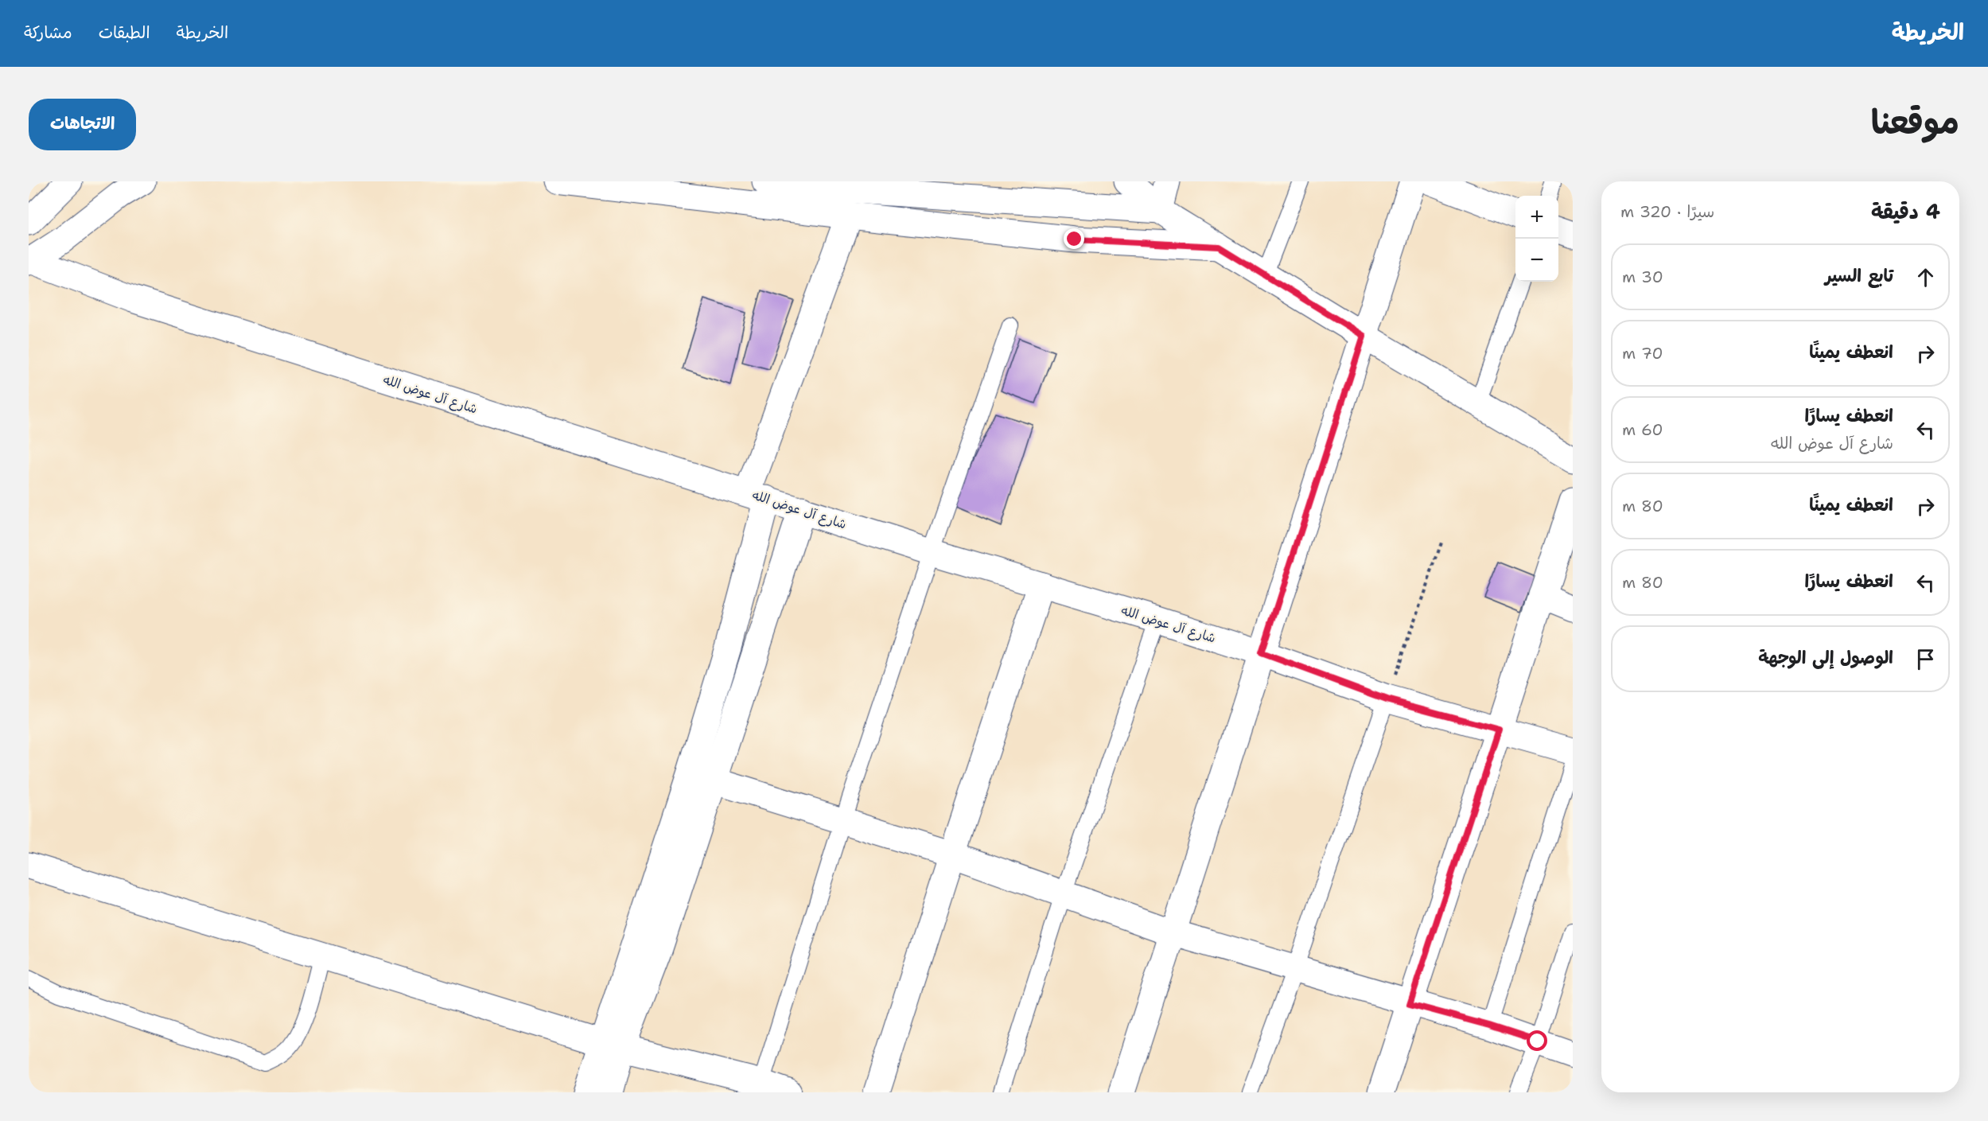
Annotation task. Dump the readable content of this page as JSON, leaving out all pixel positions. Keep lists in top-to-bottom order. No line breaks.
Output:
{"streets":{"street":["شارع آل عوض الله"]},"page":{"header":"الخريطة","nav":["الخريطة","الطبقات","مشاركة"],"title":"موقعنا","buttons":"الاتجاهات","heading":["4 دقيقة","سيرًا · 320 m"],"map_buttons":["+","−"],"list":[["تابع السير","30 m"],["انعطف يمينًا","70 m"],["انعطف يسارًا","شارع آل عوض الله","60 m"],["انعطف يمينًا","80 m"],["انعطف يسارًا","80 m"],"الوصول إلى الوجهة"]}}
